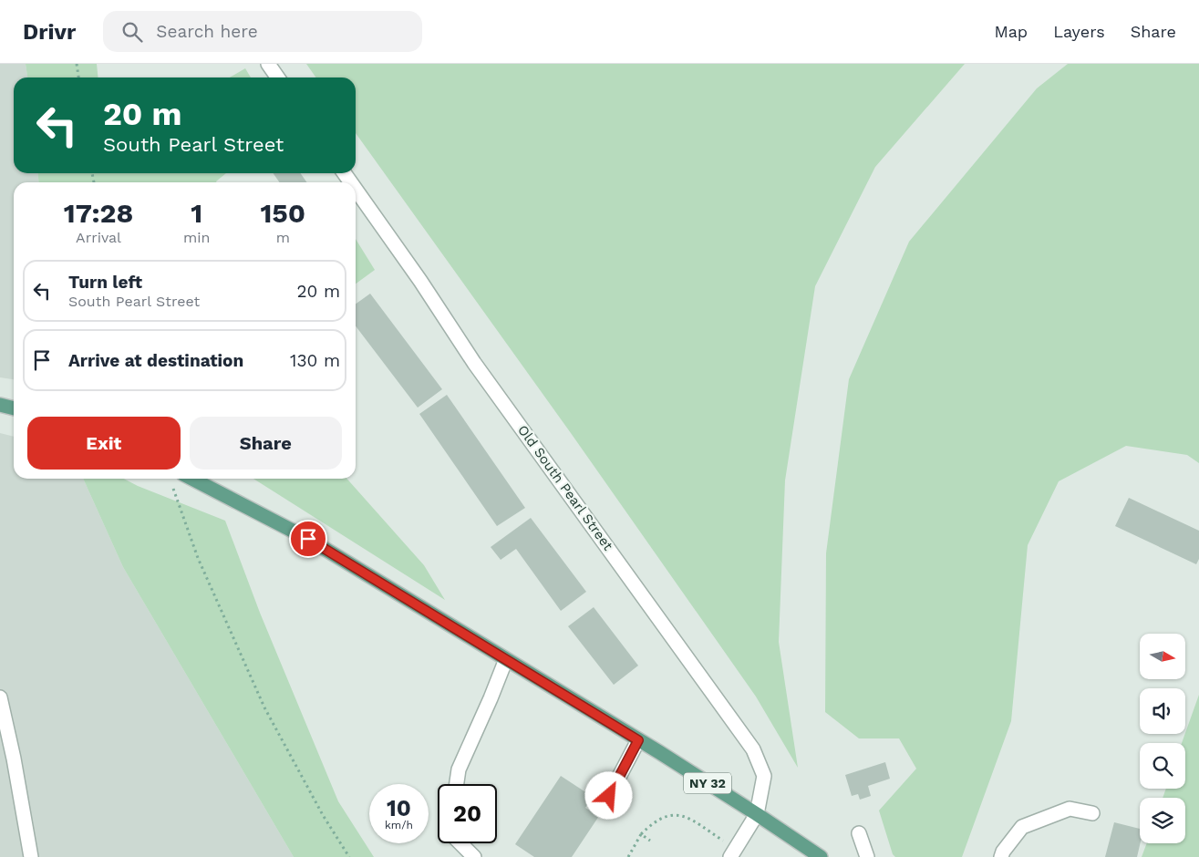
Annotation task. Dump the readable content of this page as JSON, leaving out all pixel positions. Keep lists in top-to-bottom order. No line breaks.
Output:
{"streets":{"main road":["NY 32"],"street":["Old South Pearl Street"]},"crossings":[["Old South Pearl Street","NY 32"]],"north":"right","page":{"header":"Drivr","search":"Search here","nav":["Map","Layers","Share"],"turn":["20 m","South Pearl Street"],"eta":["17:28","Arrival","1","min","150","m"],"list":[{"name":"Turn left","note":"South Pearl Street","value":"20 m"},{"name":"Arrive at destination","value":"130 m"}],"buttons":["Exit","Share"],"speed":"10 km/h","limit":"20"}}
